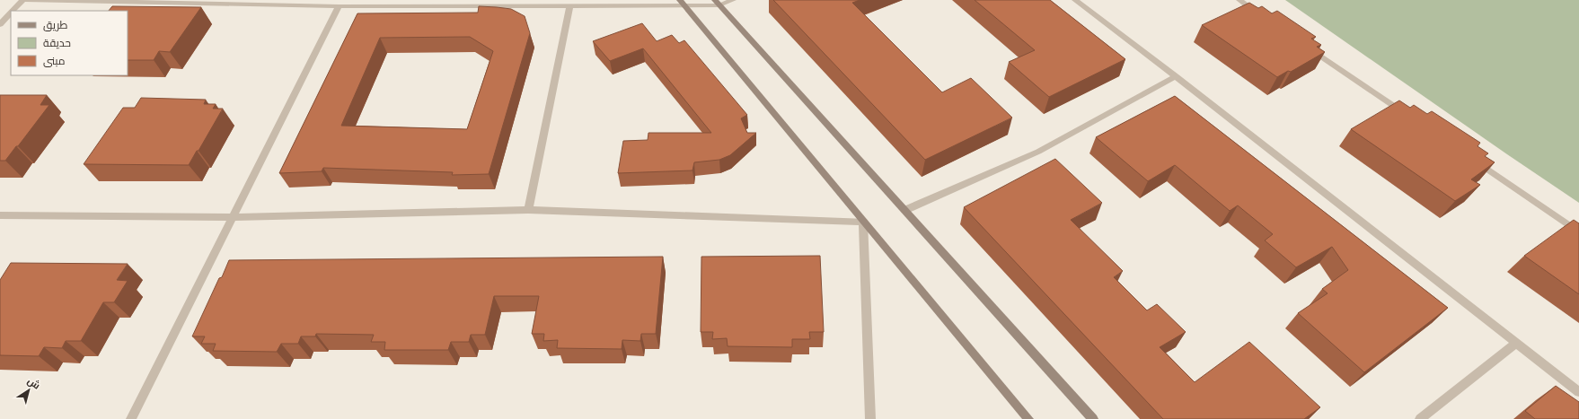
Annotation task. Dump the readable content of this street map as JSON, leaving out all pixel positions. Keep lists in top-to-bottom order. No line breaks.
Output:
{"legend":["طريق","حديقة","مبنى"],"north":"top right"}
